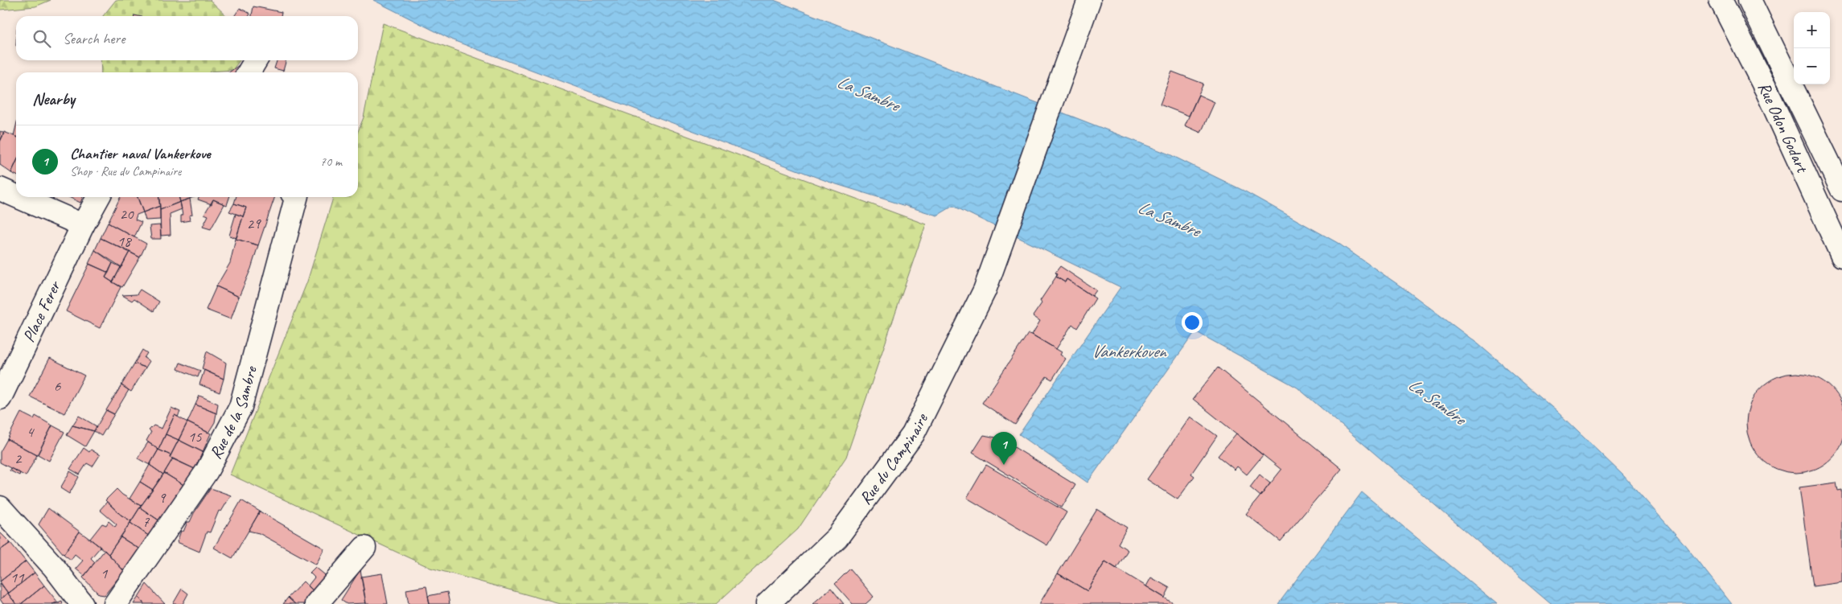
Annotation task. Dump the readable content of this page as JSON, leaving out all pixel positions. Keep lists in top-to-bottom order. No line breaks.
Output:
{"streets":{"main road":["Rue Odon Godart","Place Ferer","Rue de la Sambre","Rue du Campinaire"]},"water":["La Sambre","Vankerkoven"],"house_numbers":["20","29","18","6","4","15","2","9","7","1","11"],"page":{"map_buttons":["+","−"],"search":"Search here","heading":"Nearby","list":[{"mark":"1","name":"Chantier naval Vankerkove","note":"Shop · Rue du Campinaire","value":"70 m"}],"pins":"1"}}
